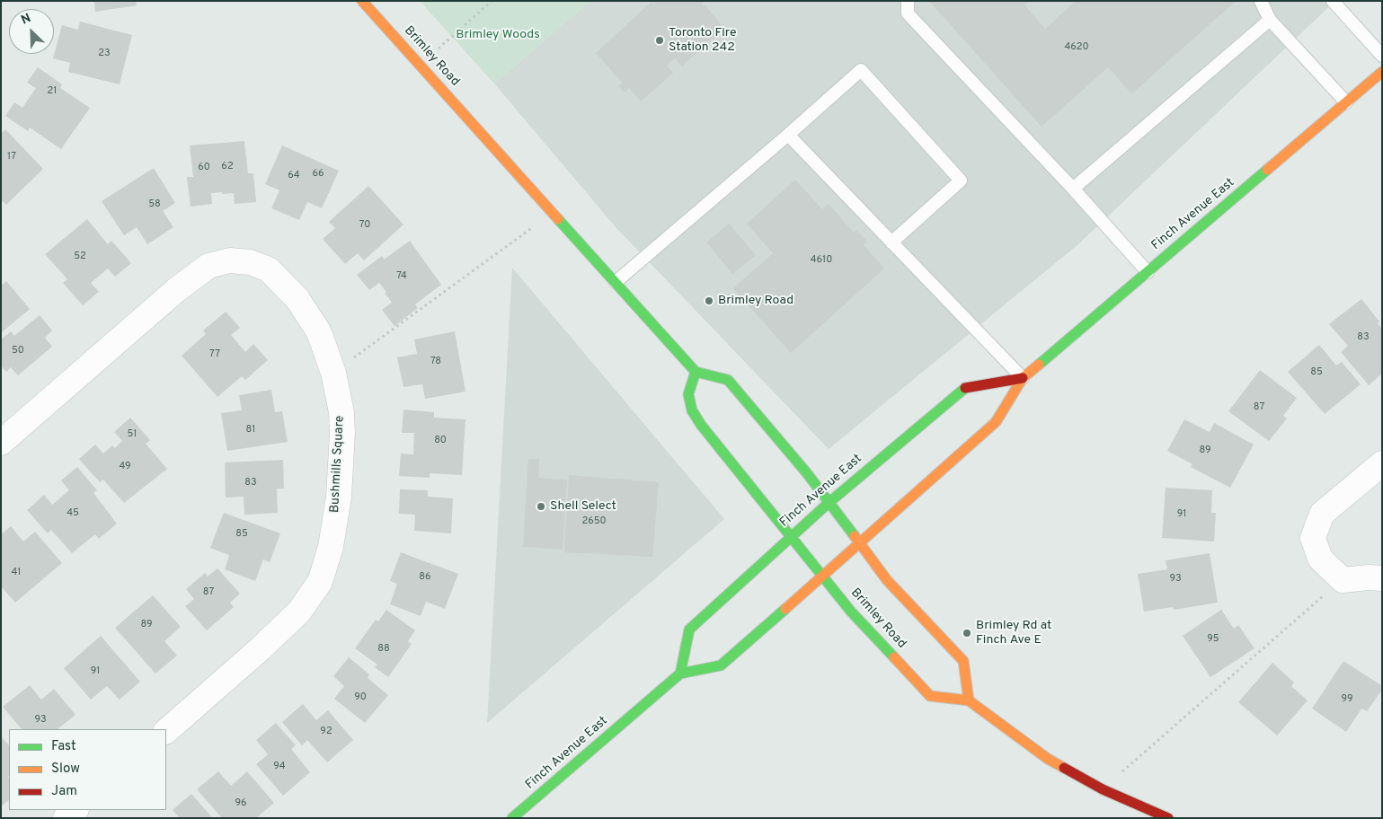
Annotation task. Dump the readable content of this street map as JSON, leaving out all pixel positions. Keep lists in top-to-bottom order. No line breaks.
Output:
{"streets":{"main road":["Brimley Road","Finch Avenue East"],"street":["Bushmills Square"]},"crossings":[["Brimley Road","Finch Avenue East"]],"parks":["Brimley Woods"],"places":["Toronto Fire Station 242","Brimley Road","Shell Select","Brimley Rd at Finch Ave E"],"house_numbers":["4620","23","21","17","62","60","66","64","58","70","52","4610","74","83","50","77","78","85","87","81","51","80","89","49","83","45","91","2650","85","41","86","93","87","89","95","88","91","90","99","93","92","94","96"],"legend":["Fast","Slow","Jam"],"north":"top left"}
